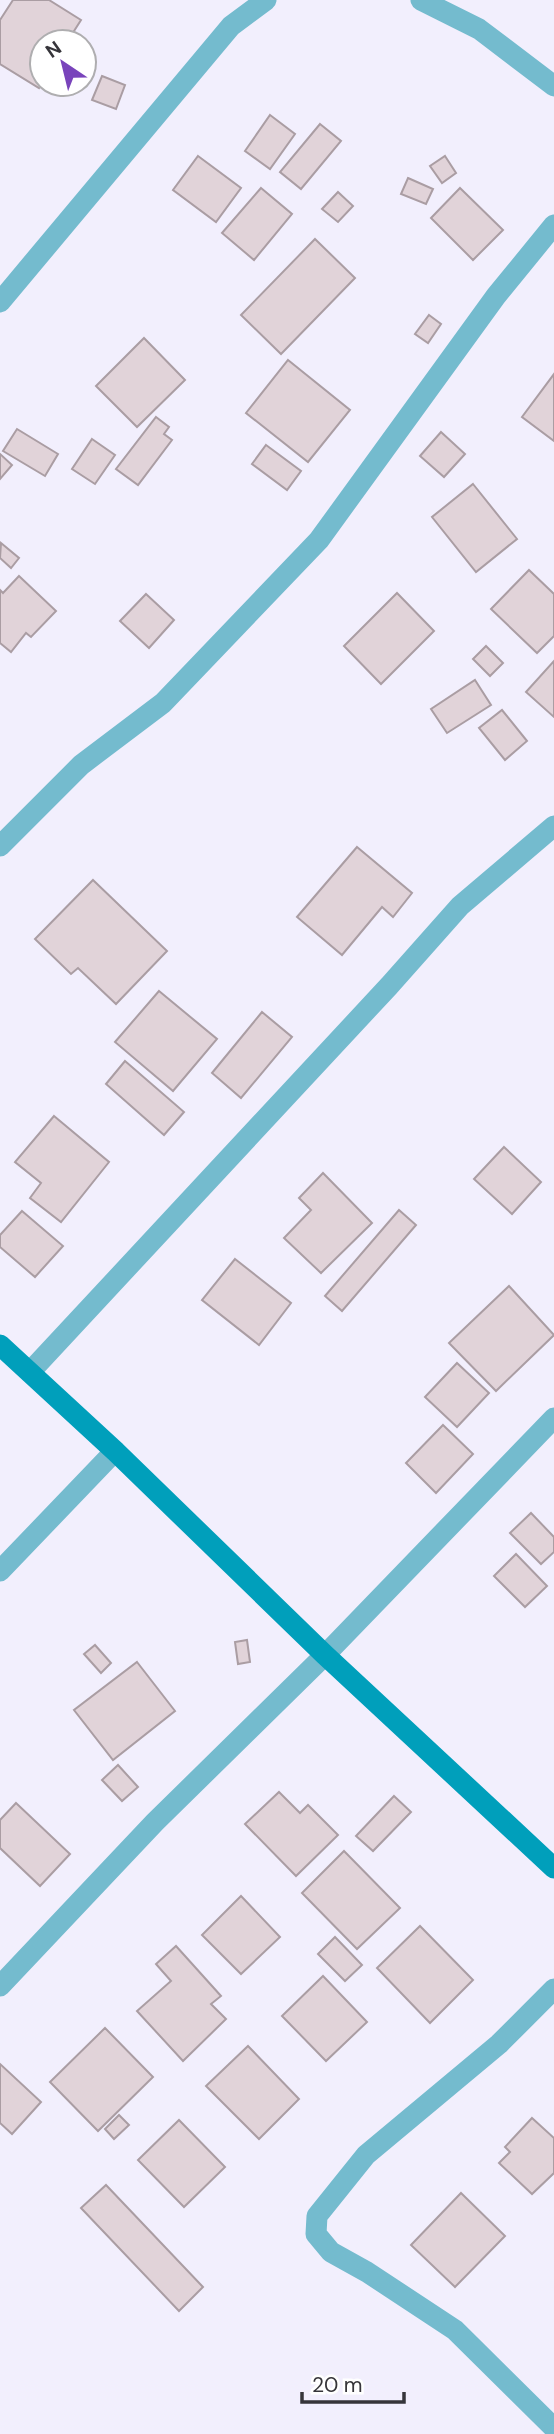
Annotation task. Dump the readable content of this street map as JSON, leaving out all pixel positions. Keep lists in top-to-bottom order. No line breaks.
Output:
{"scale_bar":"20 m","north":"top left"}
